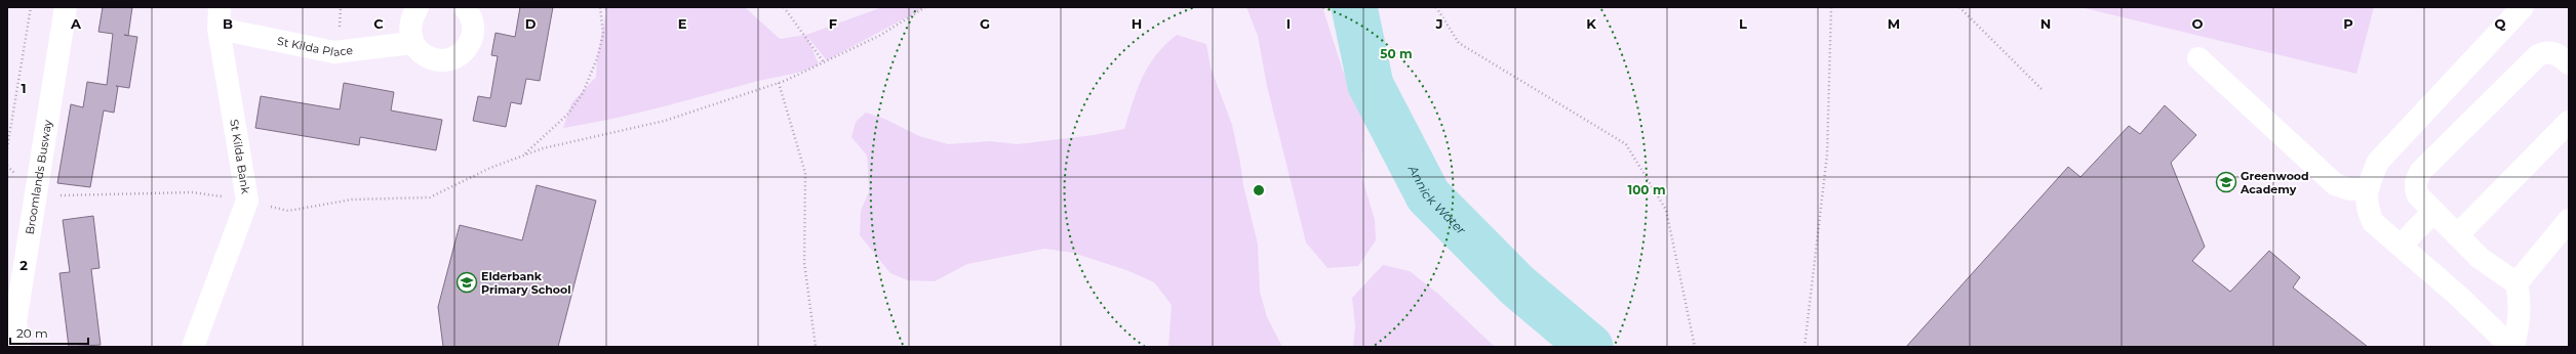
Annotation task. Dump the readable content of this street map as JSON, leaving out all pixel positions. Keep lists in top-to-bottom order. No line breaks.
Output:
{"streets":{"street":["St Kilda Place","St Kilda Bank","Broomlands Busway"]},"crossings":[["St Kilda Place","St Kilda Bank"]],"water":["Annick Water"],"places":{"school or university":["Greenwood Academy","Elderbank Primary School"]},"scale_bar":"20 m","grid":{"columns":["A","B","C","D","E","F","G","H","I","J","K","L","M","N","O","P","Q"],"rows":["1","2"]},"rings":["50 m","100 m"]}
